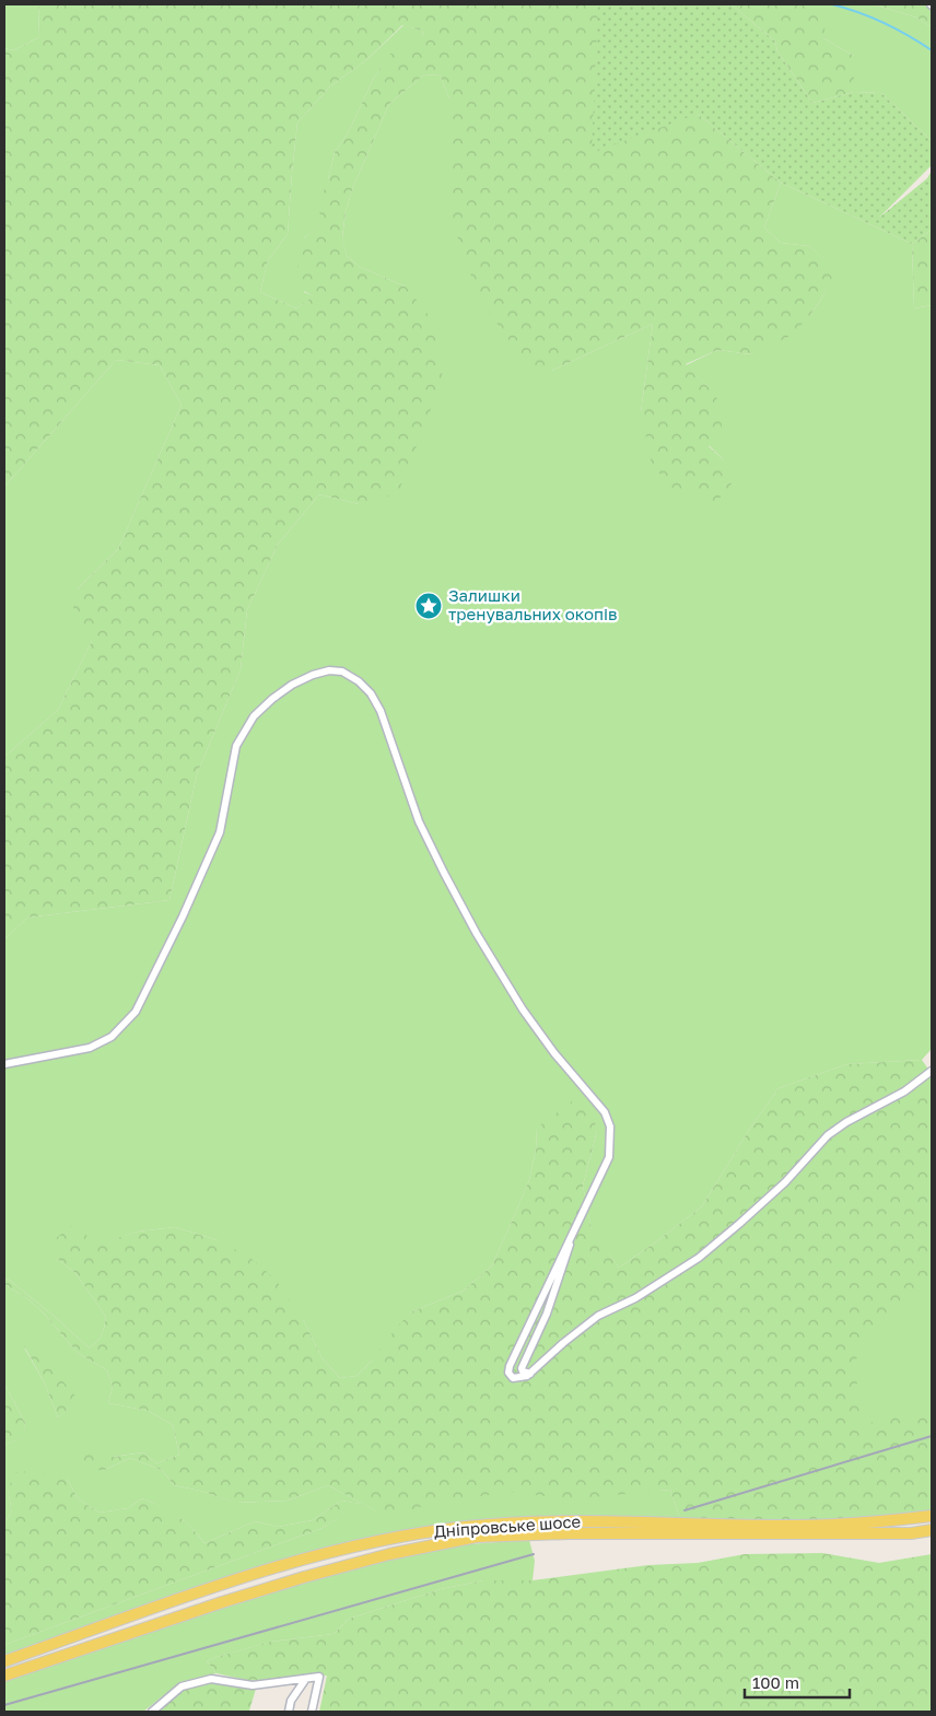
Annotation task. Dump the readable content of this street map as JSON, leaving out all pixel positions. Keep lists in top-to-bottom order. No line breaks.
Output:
{"streets":{"main road":["Дніпровське шосе"]},"places":{"place":["Залишки тренувальних окопів"]},"scale_bar":"100 m"}
